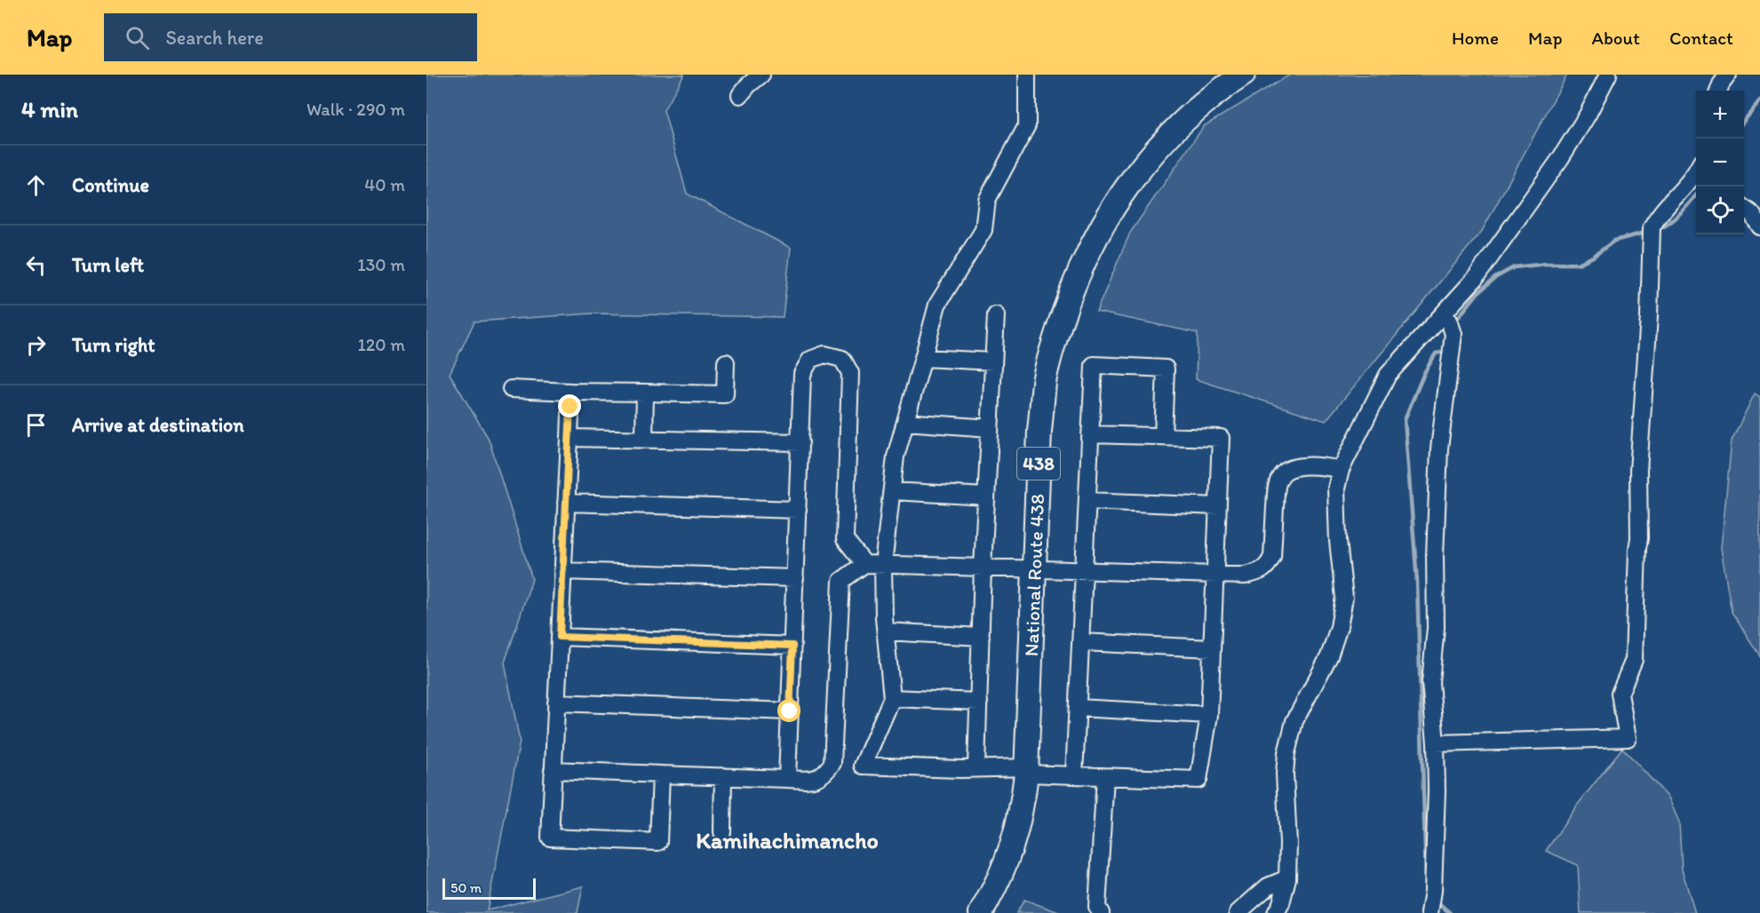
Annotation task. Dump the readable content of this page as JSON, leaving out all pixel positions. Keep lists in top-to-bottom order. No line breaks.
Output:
{"streets":{"highway":["438","National Route 438"]},"districts":["Kamihachimancho"],"scale_bar":"50 m","page":{"header":"Map","search":"Search here","nav":["Home","Map","About","Contact"],"heading":["4 min","Walk · 290 m"],"map_buttons":["+","−"],"list":[["Continue","40 m"],["Turn left","130 m"],["Turn right","120 m"],"Arrive at destination"],"scale":"50 m"}}
